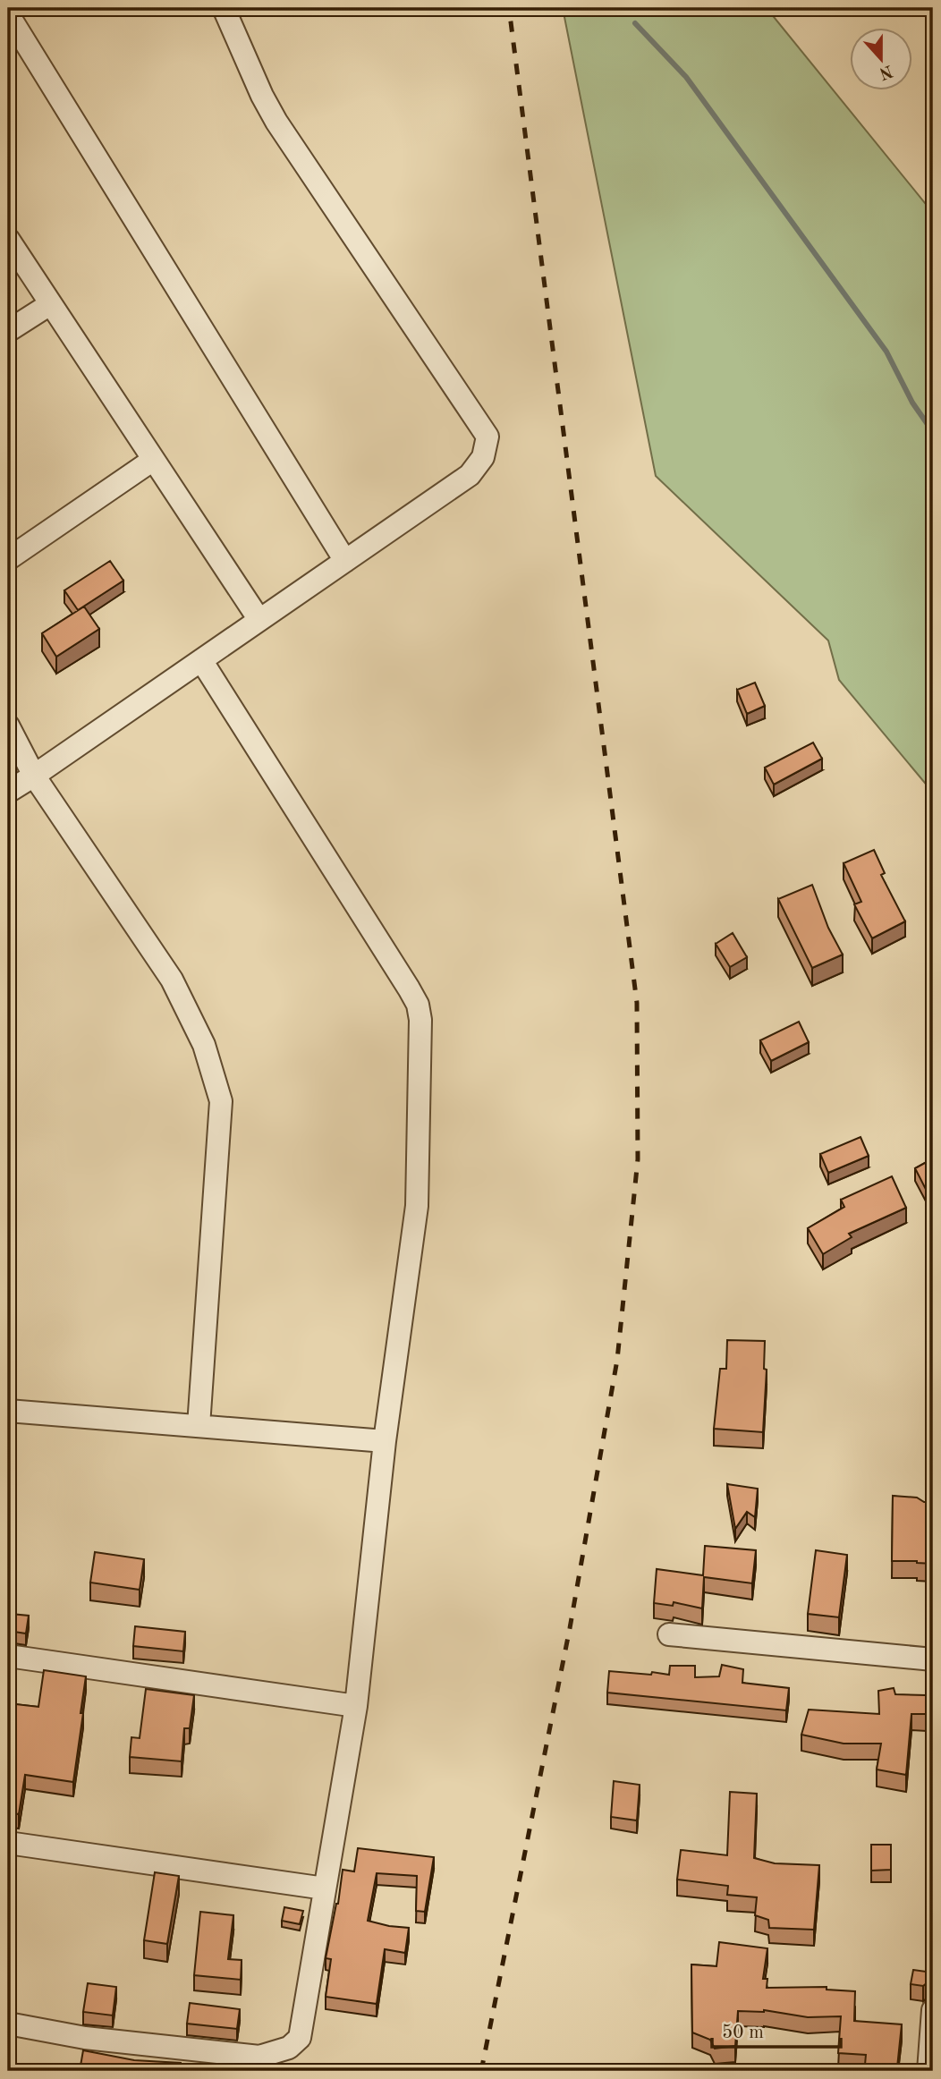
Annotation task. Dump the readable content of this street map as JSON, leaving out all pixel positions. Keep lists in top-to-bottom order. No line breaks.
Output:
{"scale_bar":"50 m","north":"bottom"}
